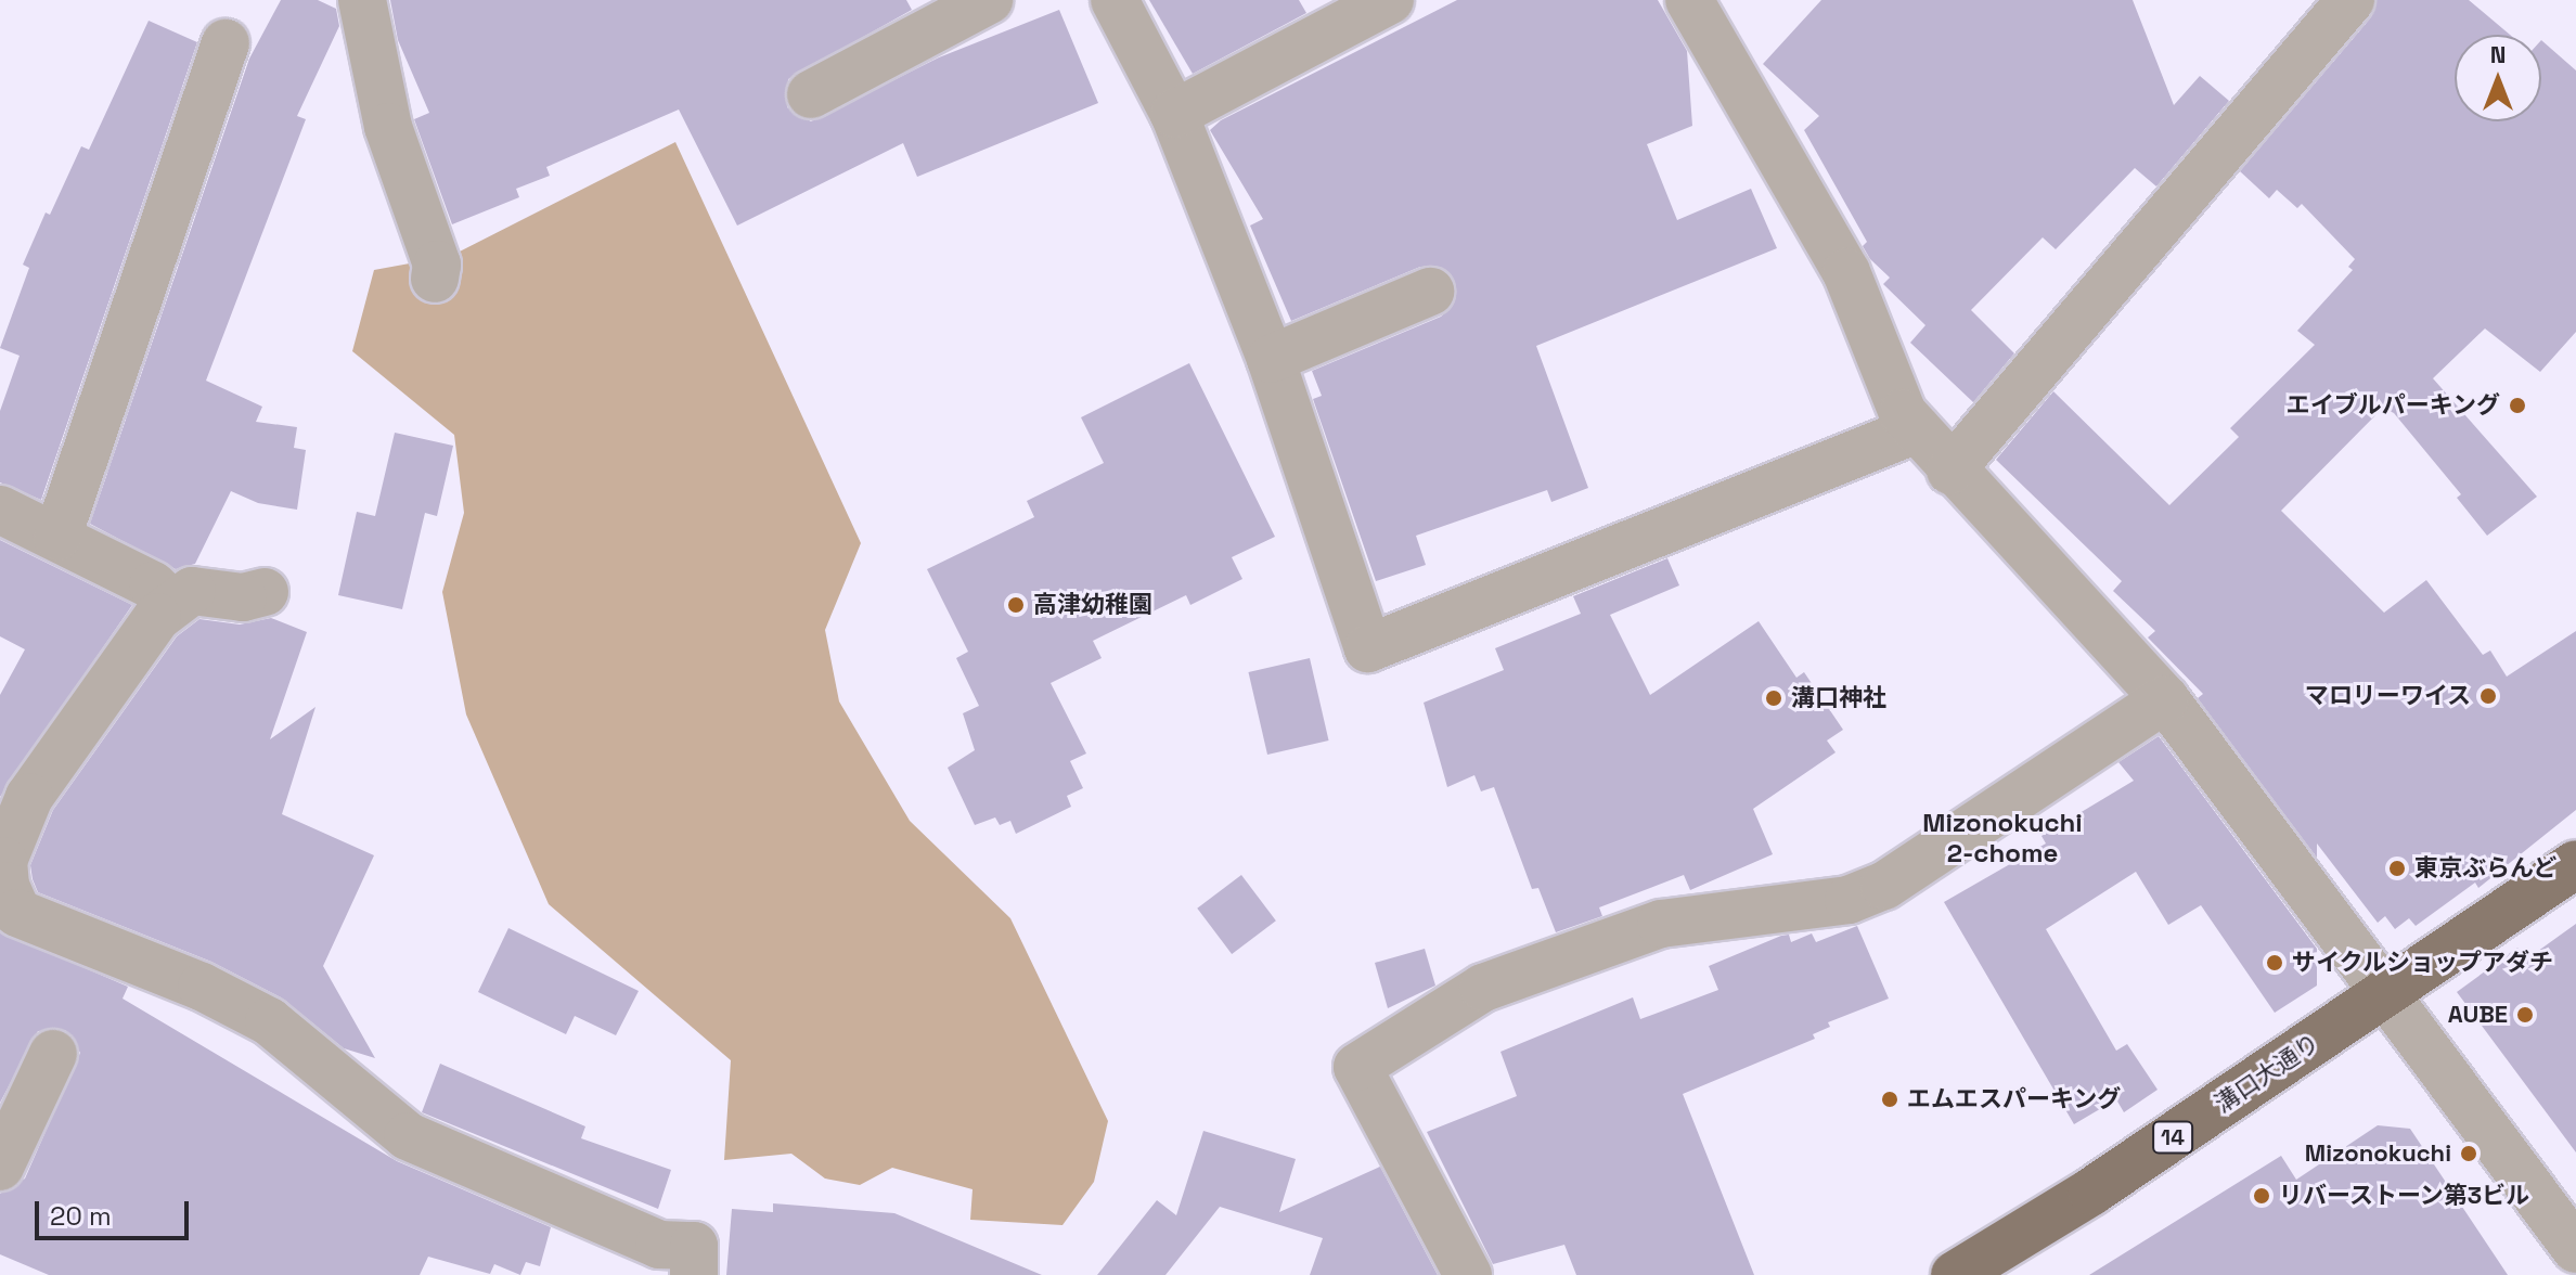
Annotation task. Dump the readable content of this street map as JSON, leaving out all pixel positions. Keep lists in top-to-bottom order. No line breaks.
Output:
{"streets":{"main road":["溝口大通り","14"]},"districts":["Mizonokuchi 2-chome"],"places":["エイブルパーキング","高津幼稚園","マロリーワイス","溝口神社","東京ぶらんど","サイクルショップアダチ","AUBE","エムエスパーキング","Mizonokuchi","リバーストーン第3ビル"],"scale_bar":"20 m","north":"top"}
